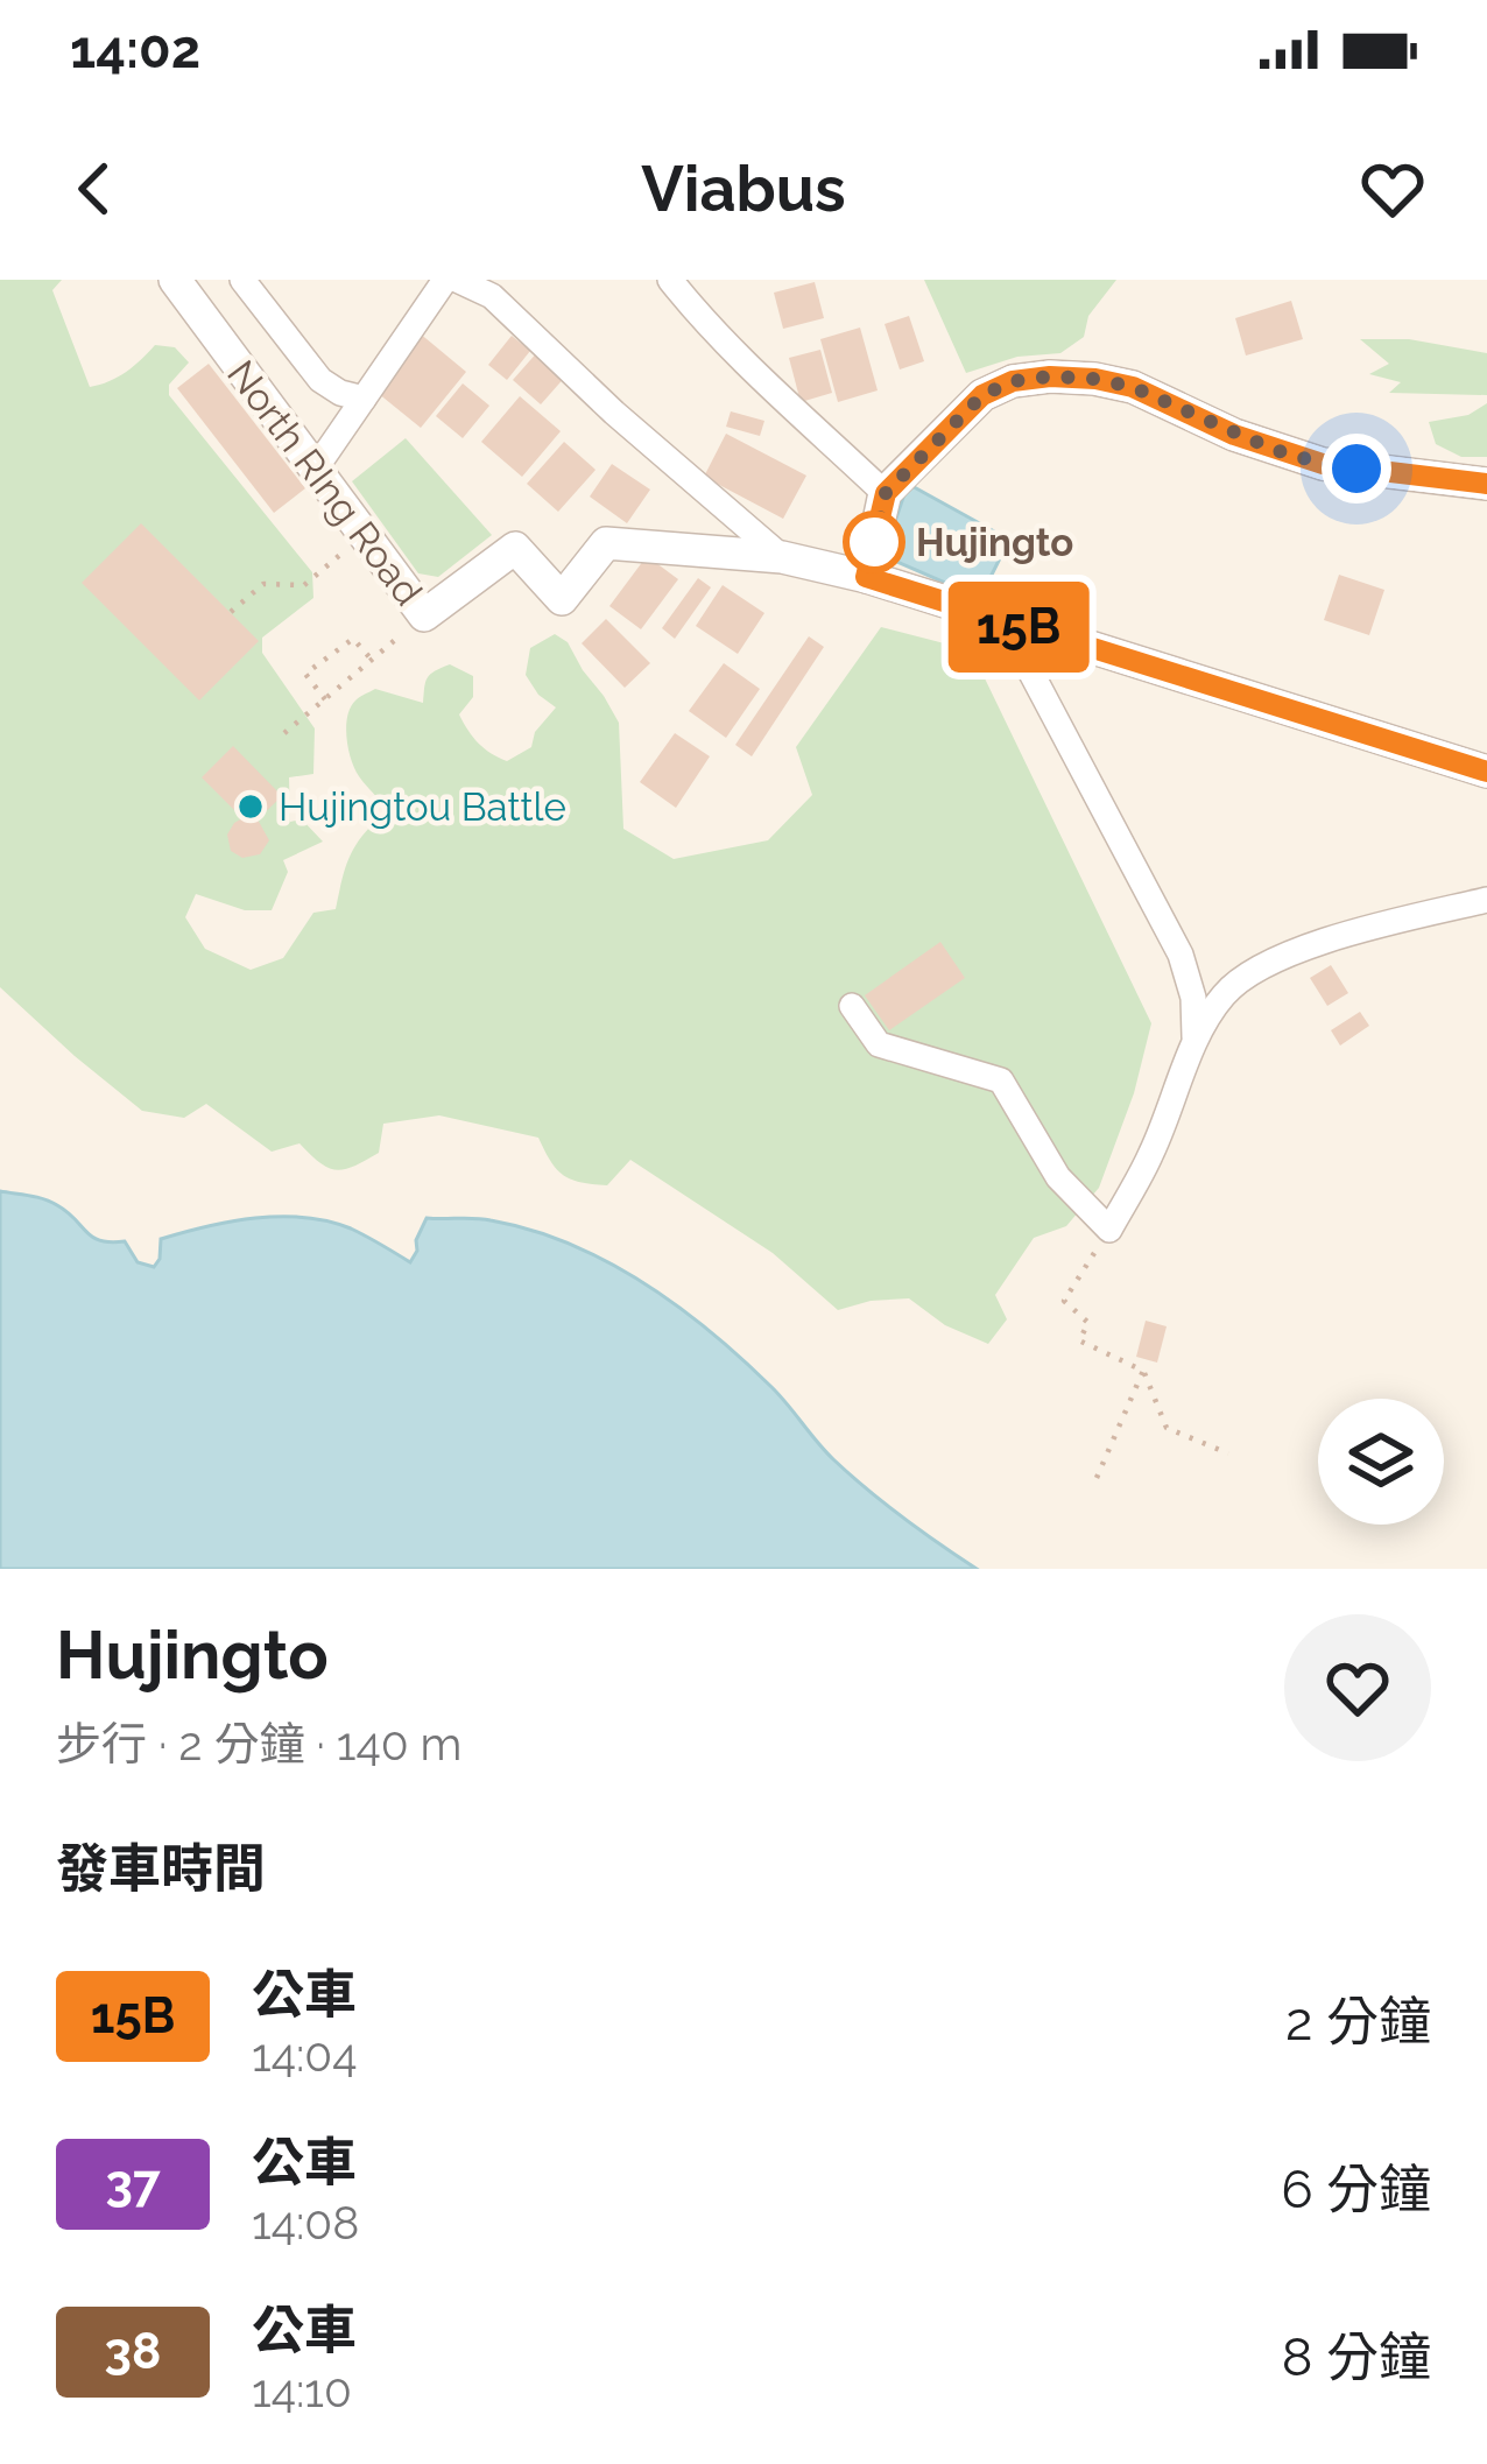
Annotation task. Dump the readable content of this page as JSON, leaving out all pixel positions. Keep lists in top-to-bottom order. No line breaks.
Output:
{"streets":{"street":["North RIng Road"]},"places":["Hujingto","Hujingtou Battle"],"lines":["bus line 15B"],"page":{"status":"14:02","header":"Viabus","on_map":"15B","heading":[["Hujingto","步行 · 2 分鐘 · 140 m"],"發車時間"],"list":[{"mark":"15B","name":"公車","note":"14:04","value":"2 分鐘"},{"mark":"37","name":"公車","note":"14:08","value":"6 分鐘"},{"mark":"38","name":"公車","note":"14:10","value":"8 分鐘"}]}}
